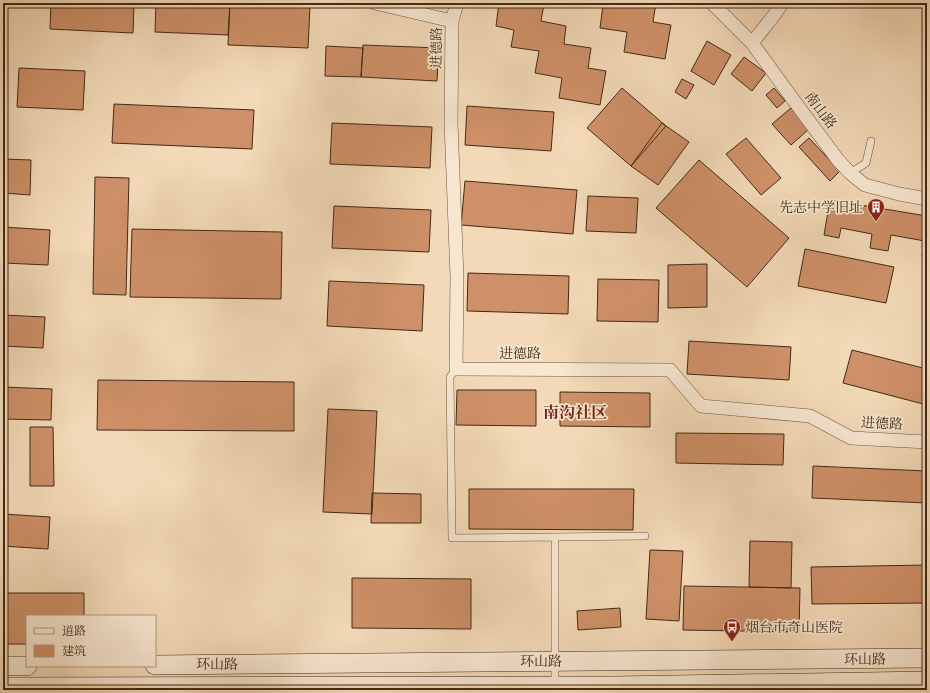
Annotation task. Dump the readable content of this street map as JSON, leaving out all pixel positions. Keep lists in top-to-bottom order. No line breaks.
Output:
{"streets":{"main road":["环山路"],"street":["进德路","南山路"]},"districts":["南沟社区"],"places":{"building":["先志中学旧址"],"bus stop":["烟台市奇山医院"]},"legend":["道路","建筑"]}
